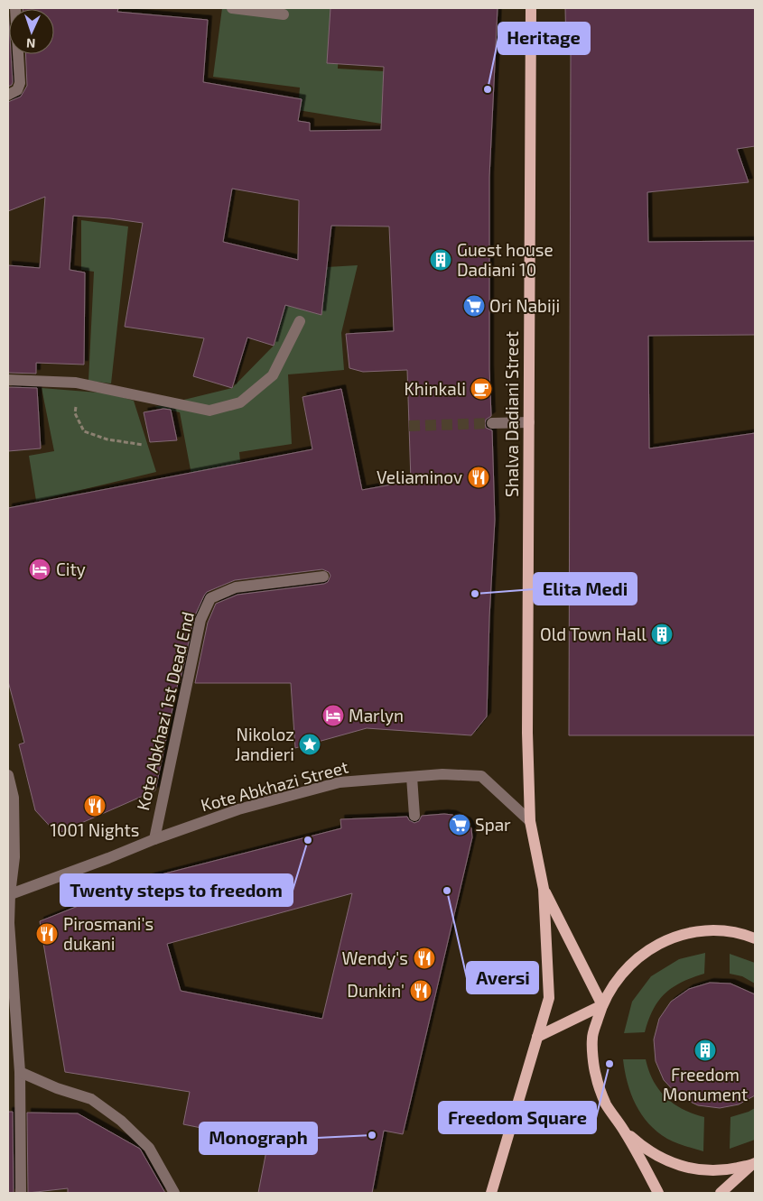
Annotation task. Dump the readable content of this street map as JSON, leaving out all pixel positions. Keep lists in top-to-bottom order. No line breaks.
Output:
{"streets":{"main road":["Shalva Dadiani Street"],"street":["Kote Abkhazi 1st Dead End","Kote Abkhazi Street"]},"crossings":[["Shalva Dadiani Street","Kote Abkhazi Street"],["Kote Abkhazi 1st Dead End","Kote Abkhazi Street"]],"places":{"other":["Heritage","Elita Medi","Twenty steps to freedom","Aversi","Freedom Square","Monograph"],"building":["Guest house Dadiani 10","Old Town Hall","Freedom Monument"],"supermarket":["Ori Nabiji","Spar"],"cafe":["Khinkali"],"restaurant":["Veliaminov","1001 Nights","Pirosmani's dukani","Wendy's","Dunkin'"],"hotel":["City","Marlyn"],"place":["Nikoloz Jandieri"]},"north":"bottom"}
